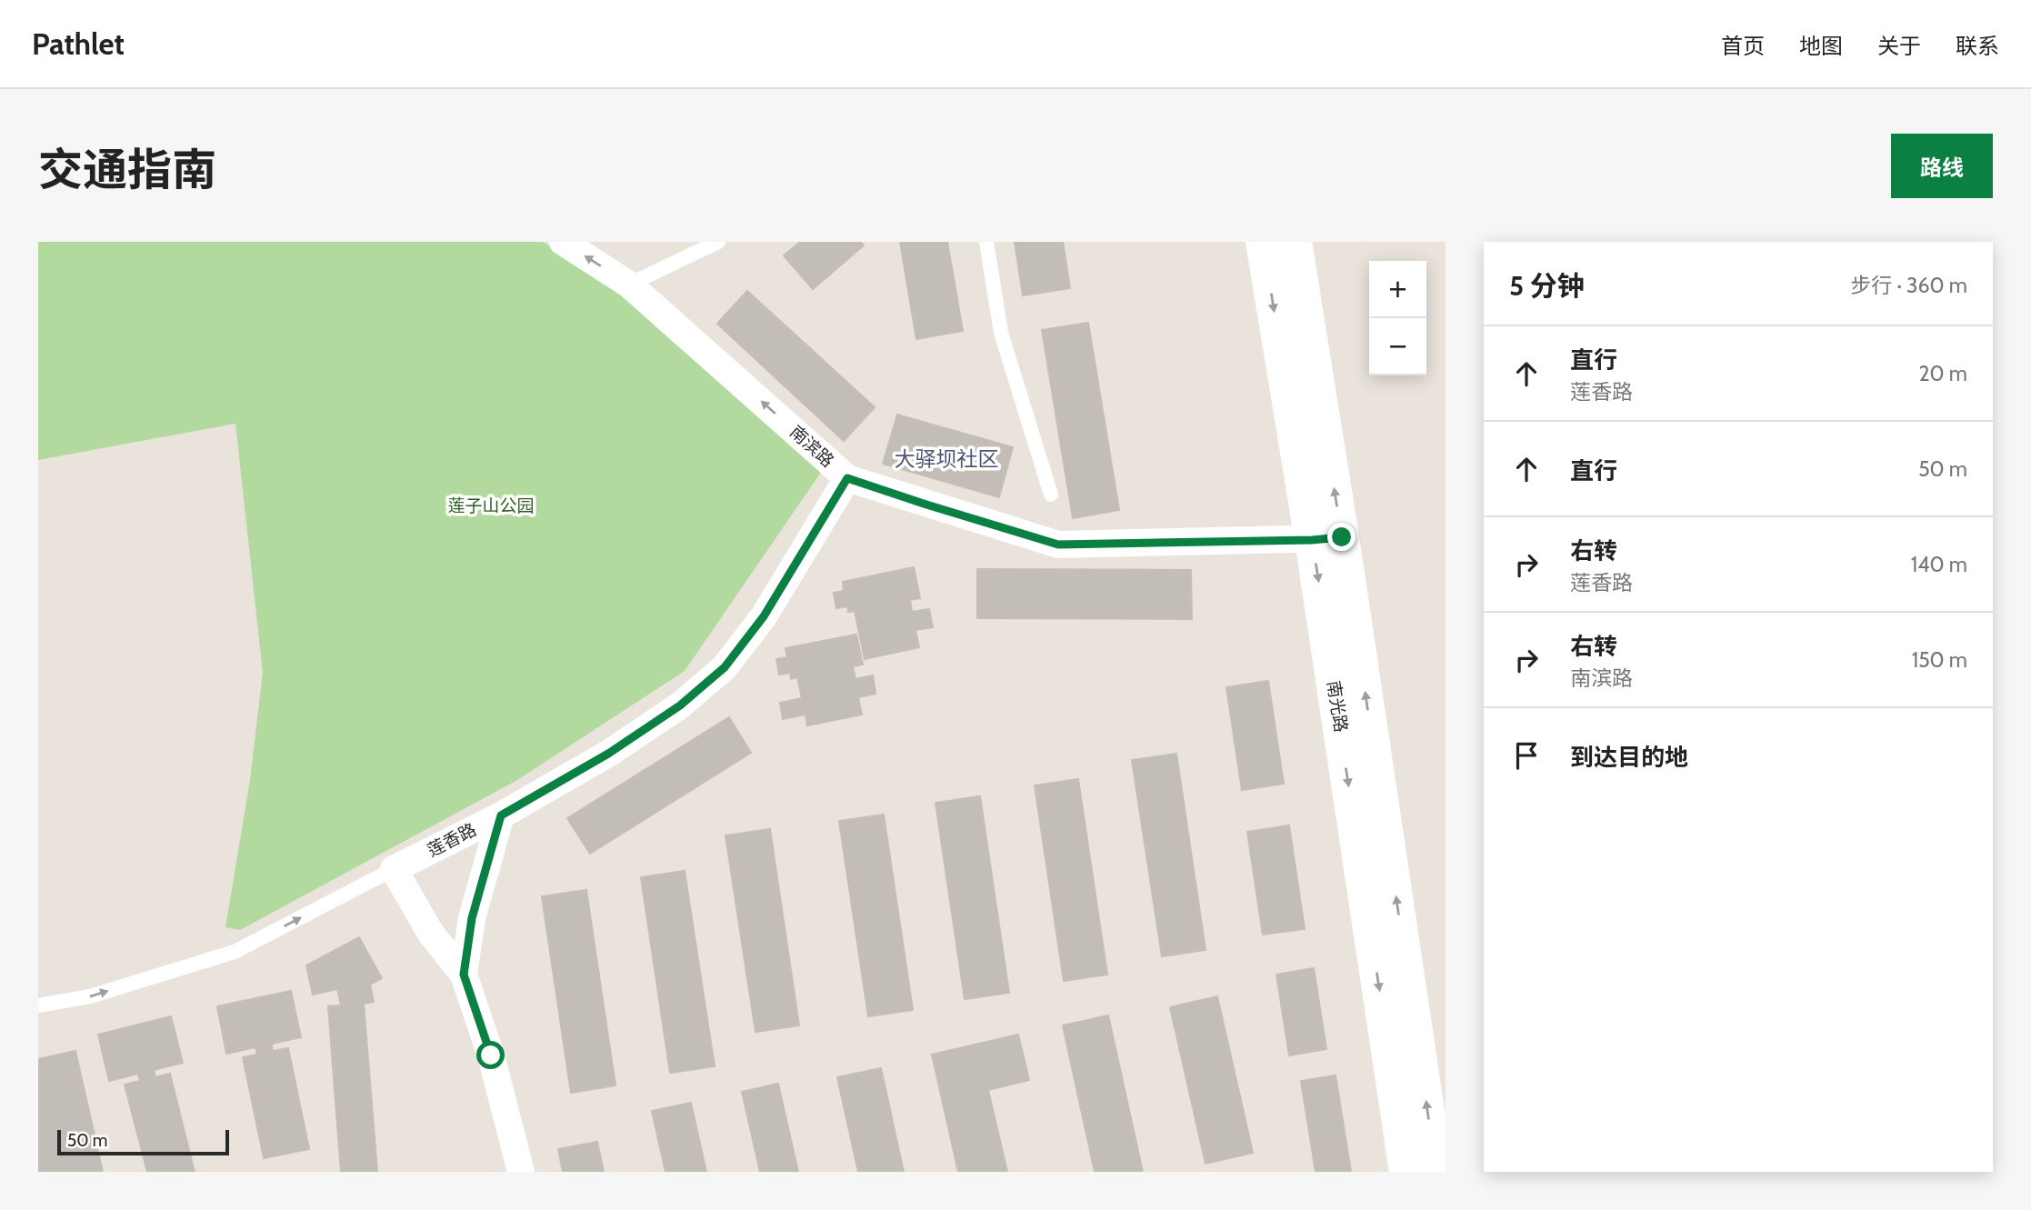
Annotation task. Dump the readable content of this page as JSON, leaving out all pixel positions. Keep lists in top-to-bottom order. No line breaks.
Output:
{"streets":{"main road":["南光路"],"street":["南滨路","莲香路"]},"crossings":[["南滨路","南光路"],["南滨路","莲香路"]],"one_way":["南滨路"],"districts":["大驿坝社区"],"parks":["莲子山公园"],"scale_bar":"50 m","page":{"header":"Pathlet","nav":["首页","地图","关于","联系"],"title":"交通指南","buttons":"路线","heading":["5 分钟","步行 · 360 m"],"map_buttons":["+","−"],"list":[["直行","莲香路","20 m"],["直行","50 m"],["右转","莲香路","140 m"],["右转","南滨路","150 m"],"到达目的地"],"scale":"50 m"}}
